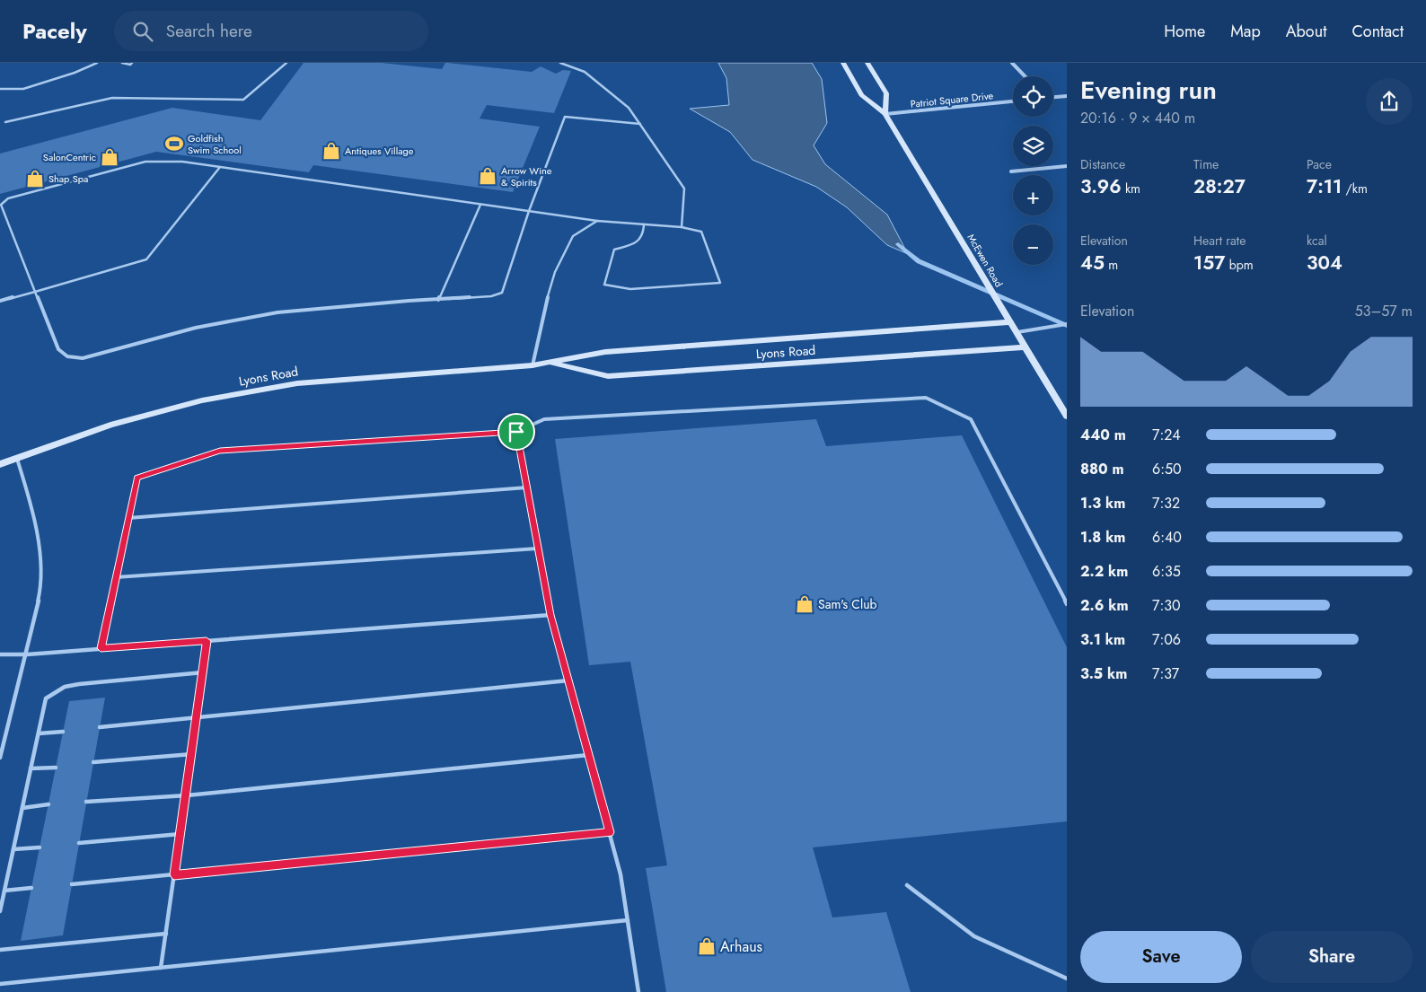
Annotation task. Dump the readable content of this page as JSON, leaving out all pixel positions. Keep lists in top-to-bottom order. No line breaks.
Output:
{"streets":{"street":["Patriot Square Drive","McEwen Road","Lyons Road"]},"crossings":[["Patriot Square Drive","McEwen Road"],["McEwen Road","Lyons Road"]],"places":{"sports":["Goldfish Swim School"],"shop":["Antiques Village","SalonCentric","Arrow Wine & Spirits","Shap Spa","Sam's Club","Arhaus"]},"page":{"header":"Pacely","search":"Search here","nav":["Home","Map","About","Contact"],"heading":["Evening run","20:16 · 9 × 440 m"],"map_buttons":["+","−"],"stats":[["Distance","3.96 km"],["Time","28:27"],["Pace","7:11 /km"],["Elevation","45 m"],["Heart rate","157 bpm"],["kcal","304"]],"chart":["Elevation","53–57 m"],"list":[{"name":"440 m","note":"7:24"},{"name":"880 m","note":"6:50"},{"name":"1.3 km","note":"7:32"},{"name":"1.8 km","note":"6:40"},{"name":"2.2 km","note":"6:35"},{"name":"2.6 km","note":"7:30"},{"name":"3.1 km","note":"7:06"},{"name":"3.5 km","note":"7:37"}],"buttons":["Save","Share"]}}
